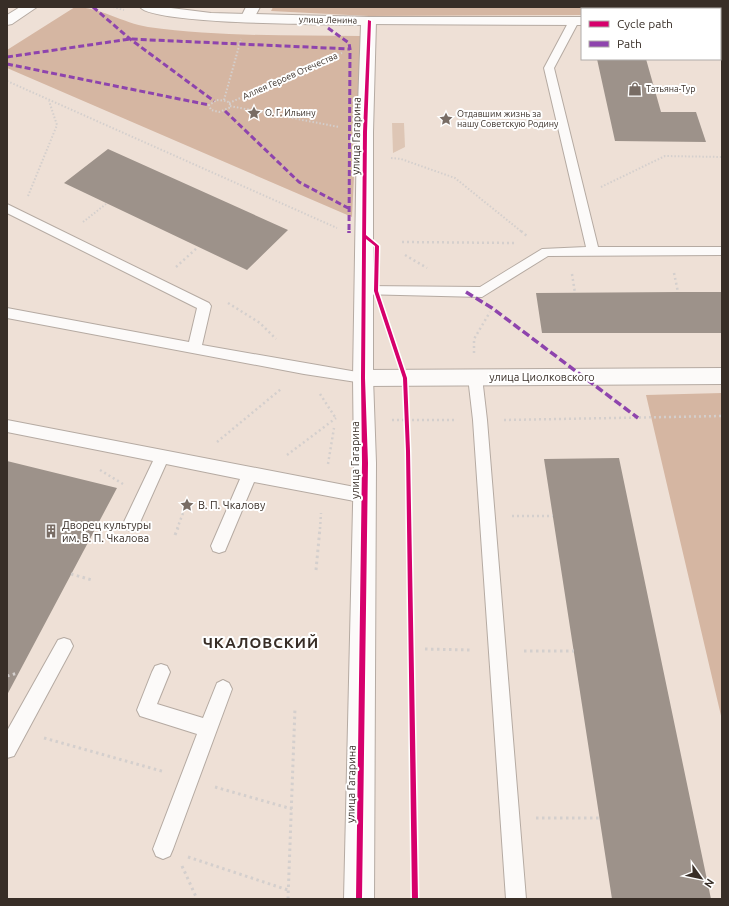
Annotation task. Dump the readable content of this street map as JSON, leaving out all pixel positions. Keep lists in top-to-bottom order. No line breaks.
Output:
{"streets":{"street":["улица Ленина","улица Гагарина","улица Циолковского"],"path":["Аллея Героев Отечества"]},"crossings":[["улица Ленина","улица Гагарина"],["улица Гагарина","улица Циолковского"]],"districts":["ЧКАЛОВСКИЙ"],"places":{"shop":["Татьяна-Тур"],"place":["О. Г. Ильину","Отдавшим жизнь за нашу Советскую Родину","В. П. Чкалову"],"building":["Дворец культуры им. В. П. Чкалова"]},"legend":["Cycle path","Path"],"north":"bottom right"}
